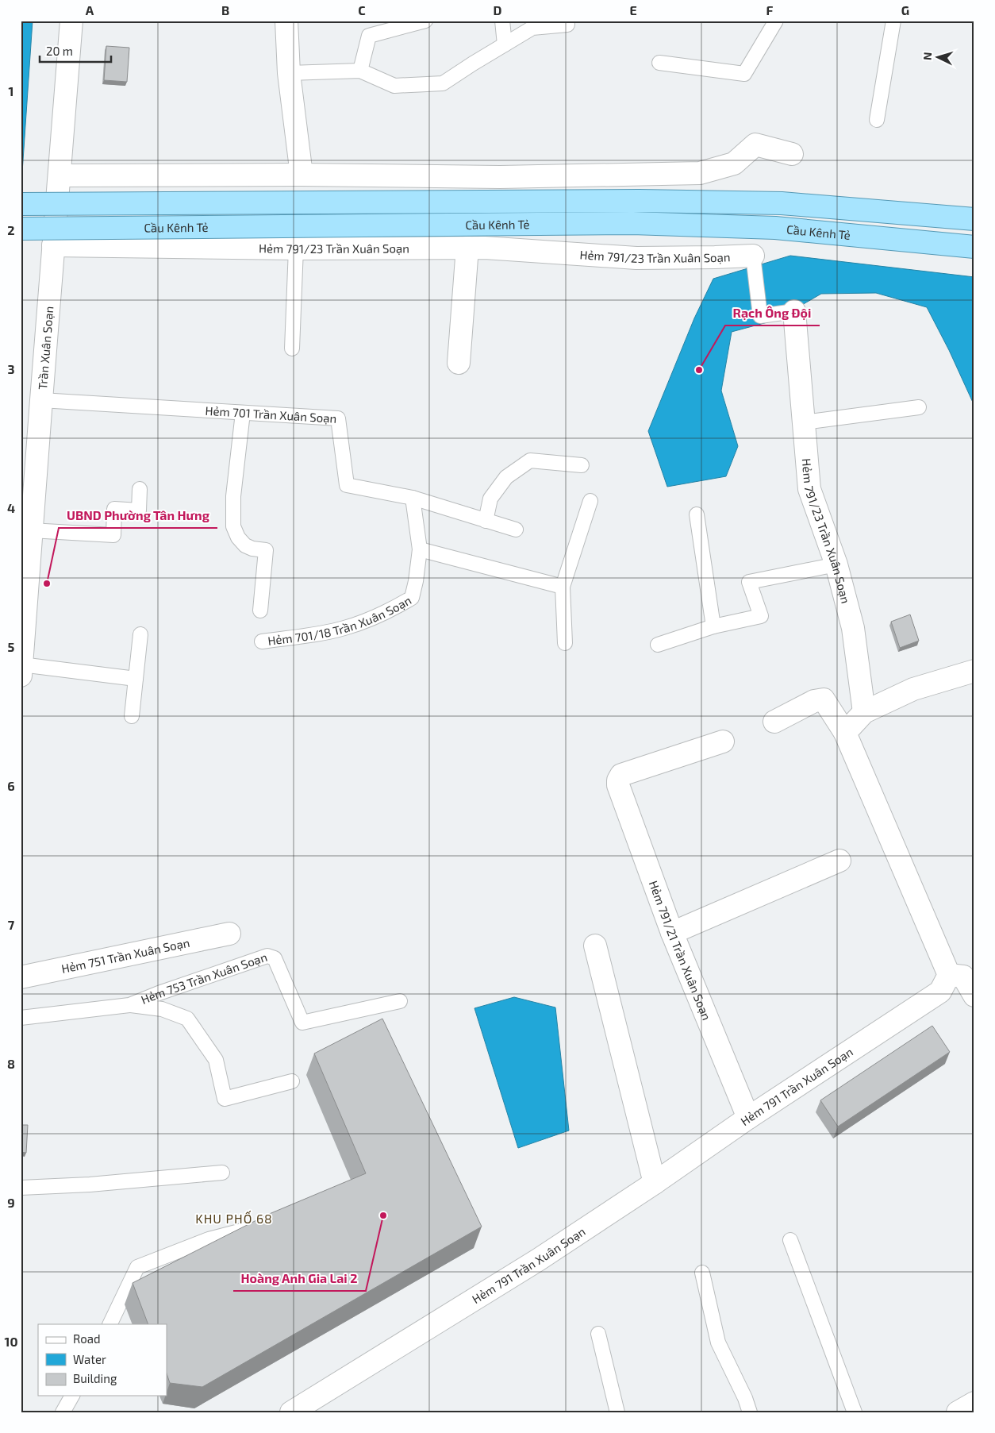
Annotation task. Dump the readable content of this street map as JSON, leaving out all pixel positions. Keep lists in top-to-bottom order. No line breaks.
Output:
{"streets":{"main road":["Cầu Kênh Tẻ"],"street":["Hẻm 791/23 Trần Xuân Soạn","Trần Xuân Soạn","Hẻm 791/21 Trần Xuân Soạn","Hẻm 751 Trần Xuân Soạn","Hẻm 791 Trần Xuân Soạn"],"lane":["Hẻm 701 Trần Xuân Soạn","Hẻm 701/18 Trần Xuân Soạn","Hẻm 753 Trần Xuân Soạn"]},"crossings":[["Hẻm 791/23 Trần Xuân Soạn","Trần Xuân Soạn"],["Trần Xuân Soạn","Hẻm 701 Trần Xuân Soạn"],["Hẻm 701 Trần Xuân Soạn","Hẻm 701/18 Trần Xuân Soạn"],["Hẻm 791/21 Trần Xuân Soạn","Hẻm 791 Trần Xuân Soạn"]],"districts":["KHU PHỐ 68"],"places":["Rạch Ông Đội","UBND Phường Tân Hưng","Hoàng Anh Gia Lai 2"],"legend":["Road","Water","Building"],"scale_bar":"20 m","north":"left","grid":{"columns":["A","B","C","D","E","F","G"],"rows":["1","2","3","4","5","6","7","8","9","10"]}}
